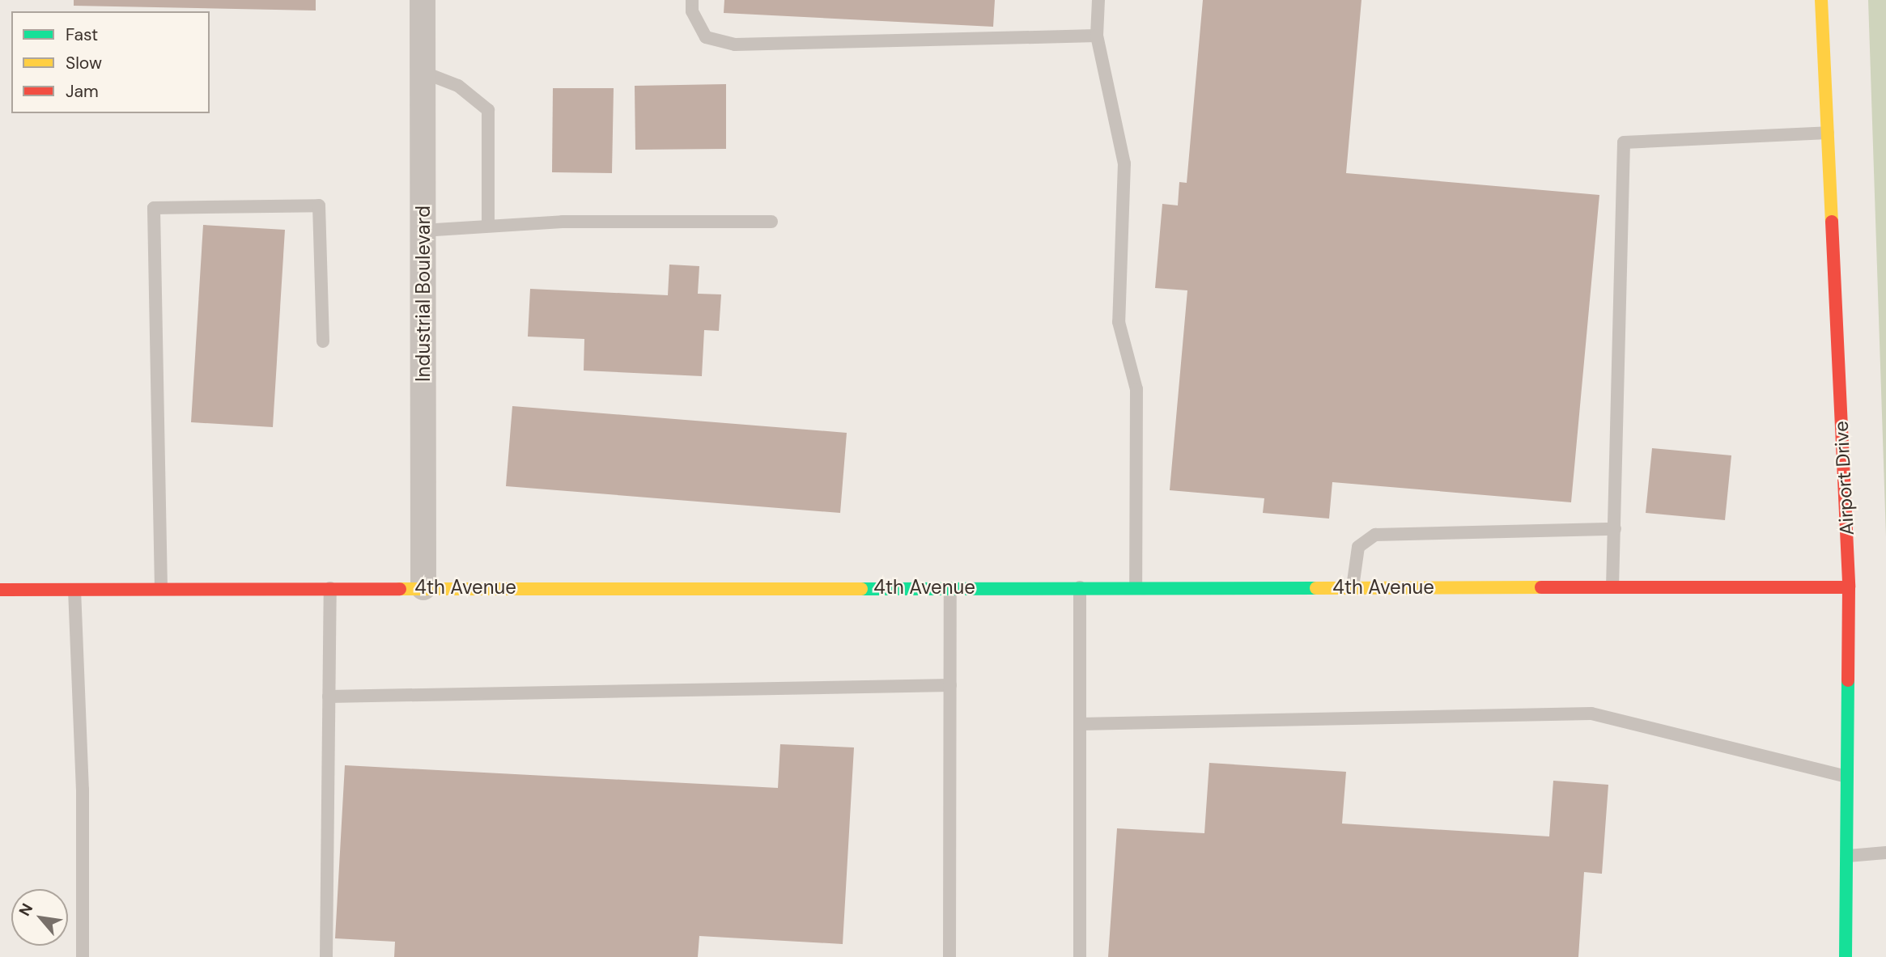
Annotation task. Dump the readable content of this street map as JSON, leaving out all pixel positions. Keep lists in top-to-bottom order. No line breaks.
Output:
{"streets":{"street":["Industrial Boulevard","Airport Drive","4th Avenue"]},"crossings":[["Industrial Boulevard","4th Avenue"],["Airport Drive","4th Avenue"]],"legend":["Fast","Slow","Jam"],"north":"top left"}
